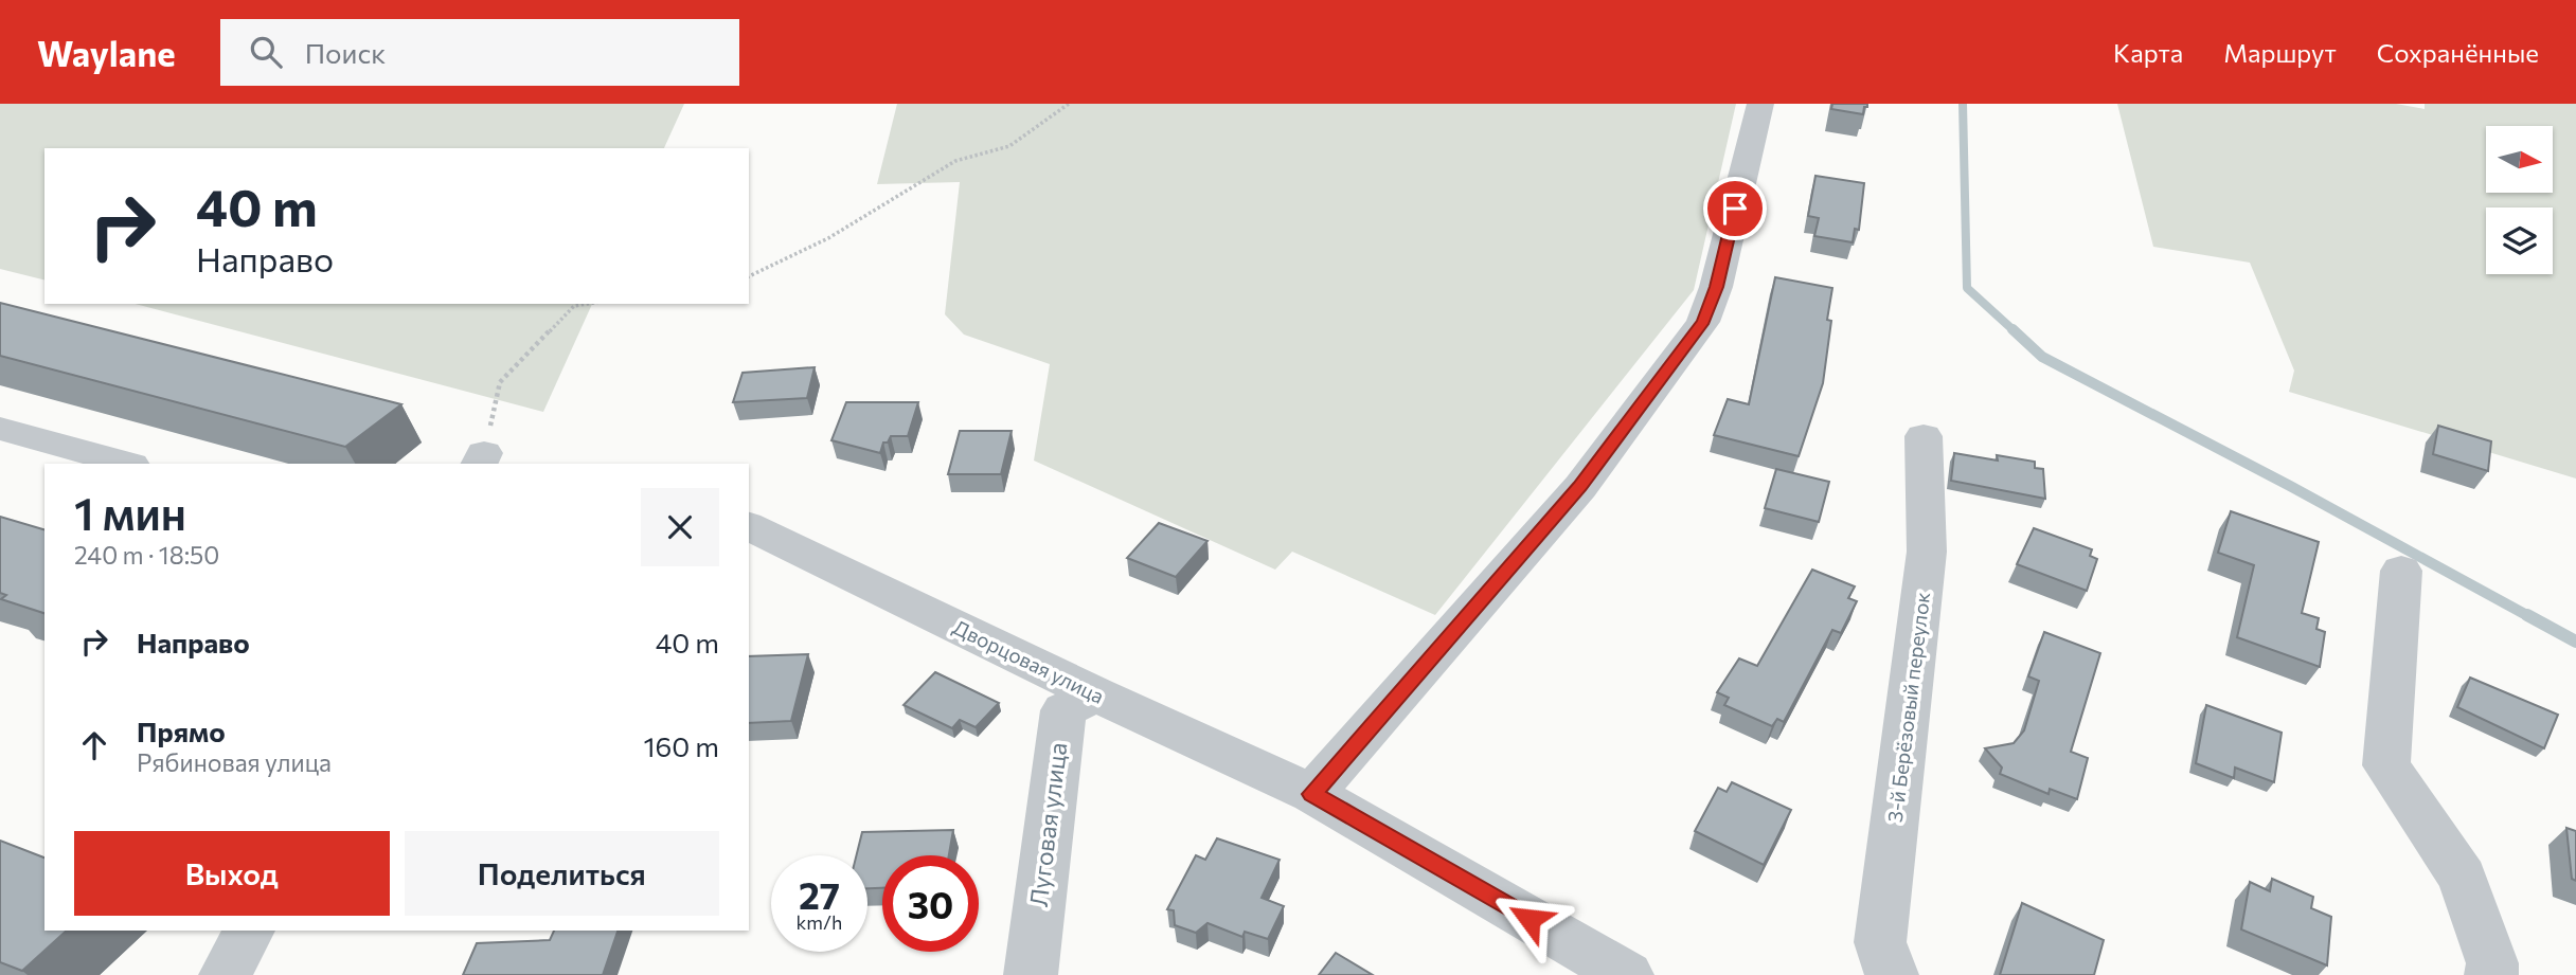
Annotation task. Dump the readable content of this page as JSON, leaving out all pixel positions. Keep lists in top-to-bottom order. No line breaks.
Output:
{"streets":{"street":["Дворцовая улица","3-й Берёзовый переулок","Луговая улица"]},"crossings":[["Дворцовая улица","Луговая улица"]],"north":"right","page":{"header":"Waylane","search":"Поиск","nav":["Карта","Маршрут","Сохранённые"],"turn":["40 m","Направо"],"heading":["1 мин","240 m · 18:50"],"list":[{"name":"Направо","value":"40 m"},{"name":"Прямо","note":"Рябиновая улица","value":"160 m"}],"buttons":["Выход","Поделиться"],"speed":"27 km/h","limit":"30"}}
